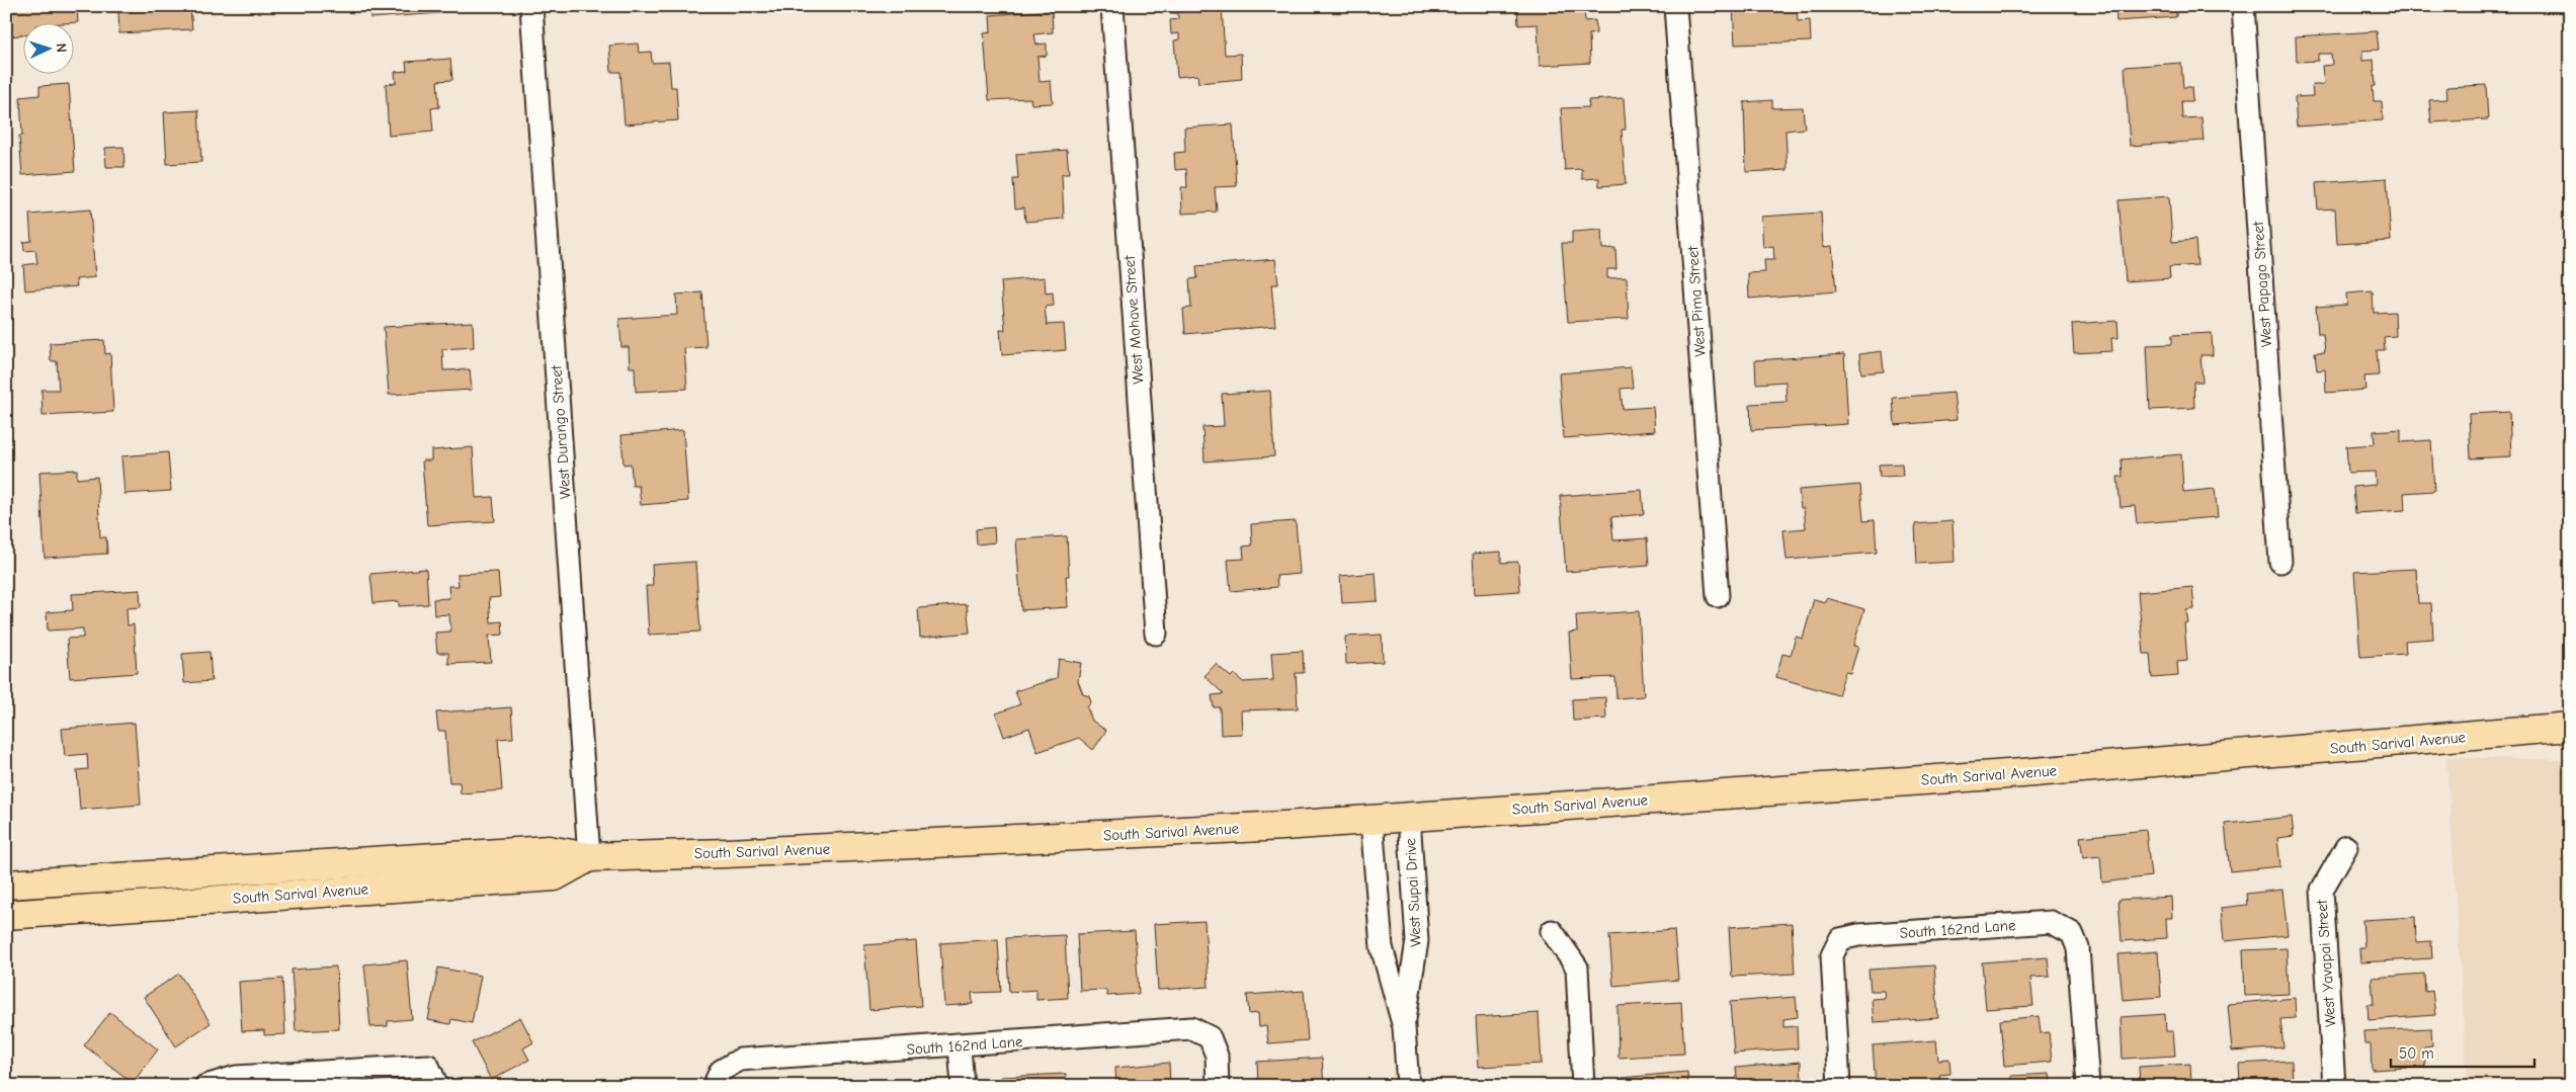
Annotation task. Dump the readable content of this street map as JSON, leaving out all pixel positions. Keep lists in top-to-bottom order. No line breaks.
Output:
{"streets":{"main road":["South Sarival Avenue"],"street":["West Papago Street","West Pima Street","West Mohave Street","West Durango Street","West Supai Drive","South 162nd Lane","West Yavapai Street"]},"crossings":[["West Durango Street","South Sarival Avenue"],["South Sarival Avenue","West Supai Drive"]],"scale_bar":"50 m","north":"right"}
